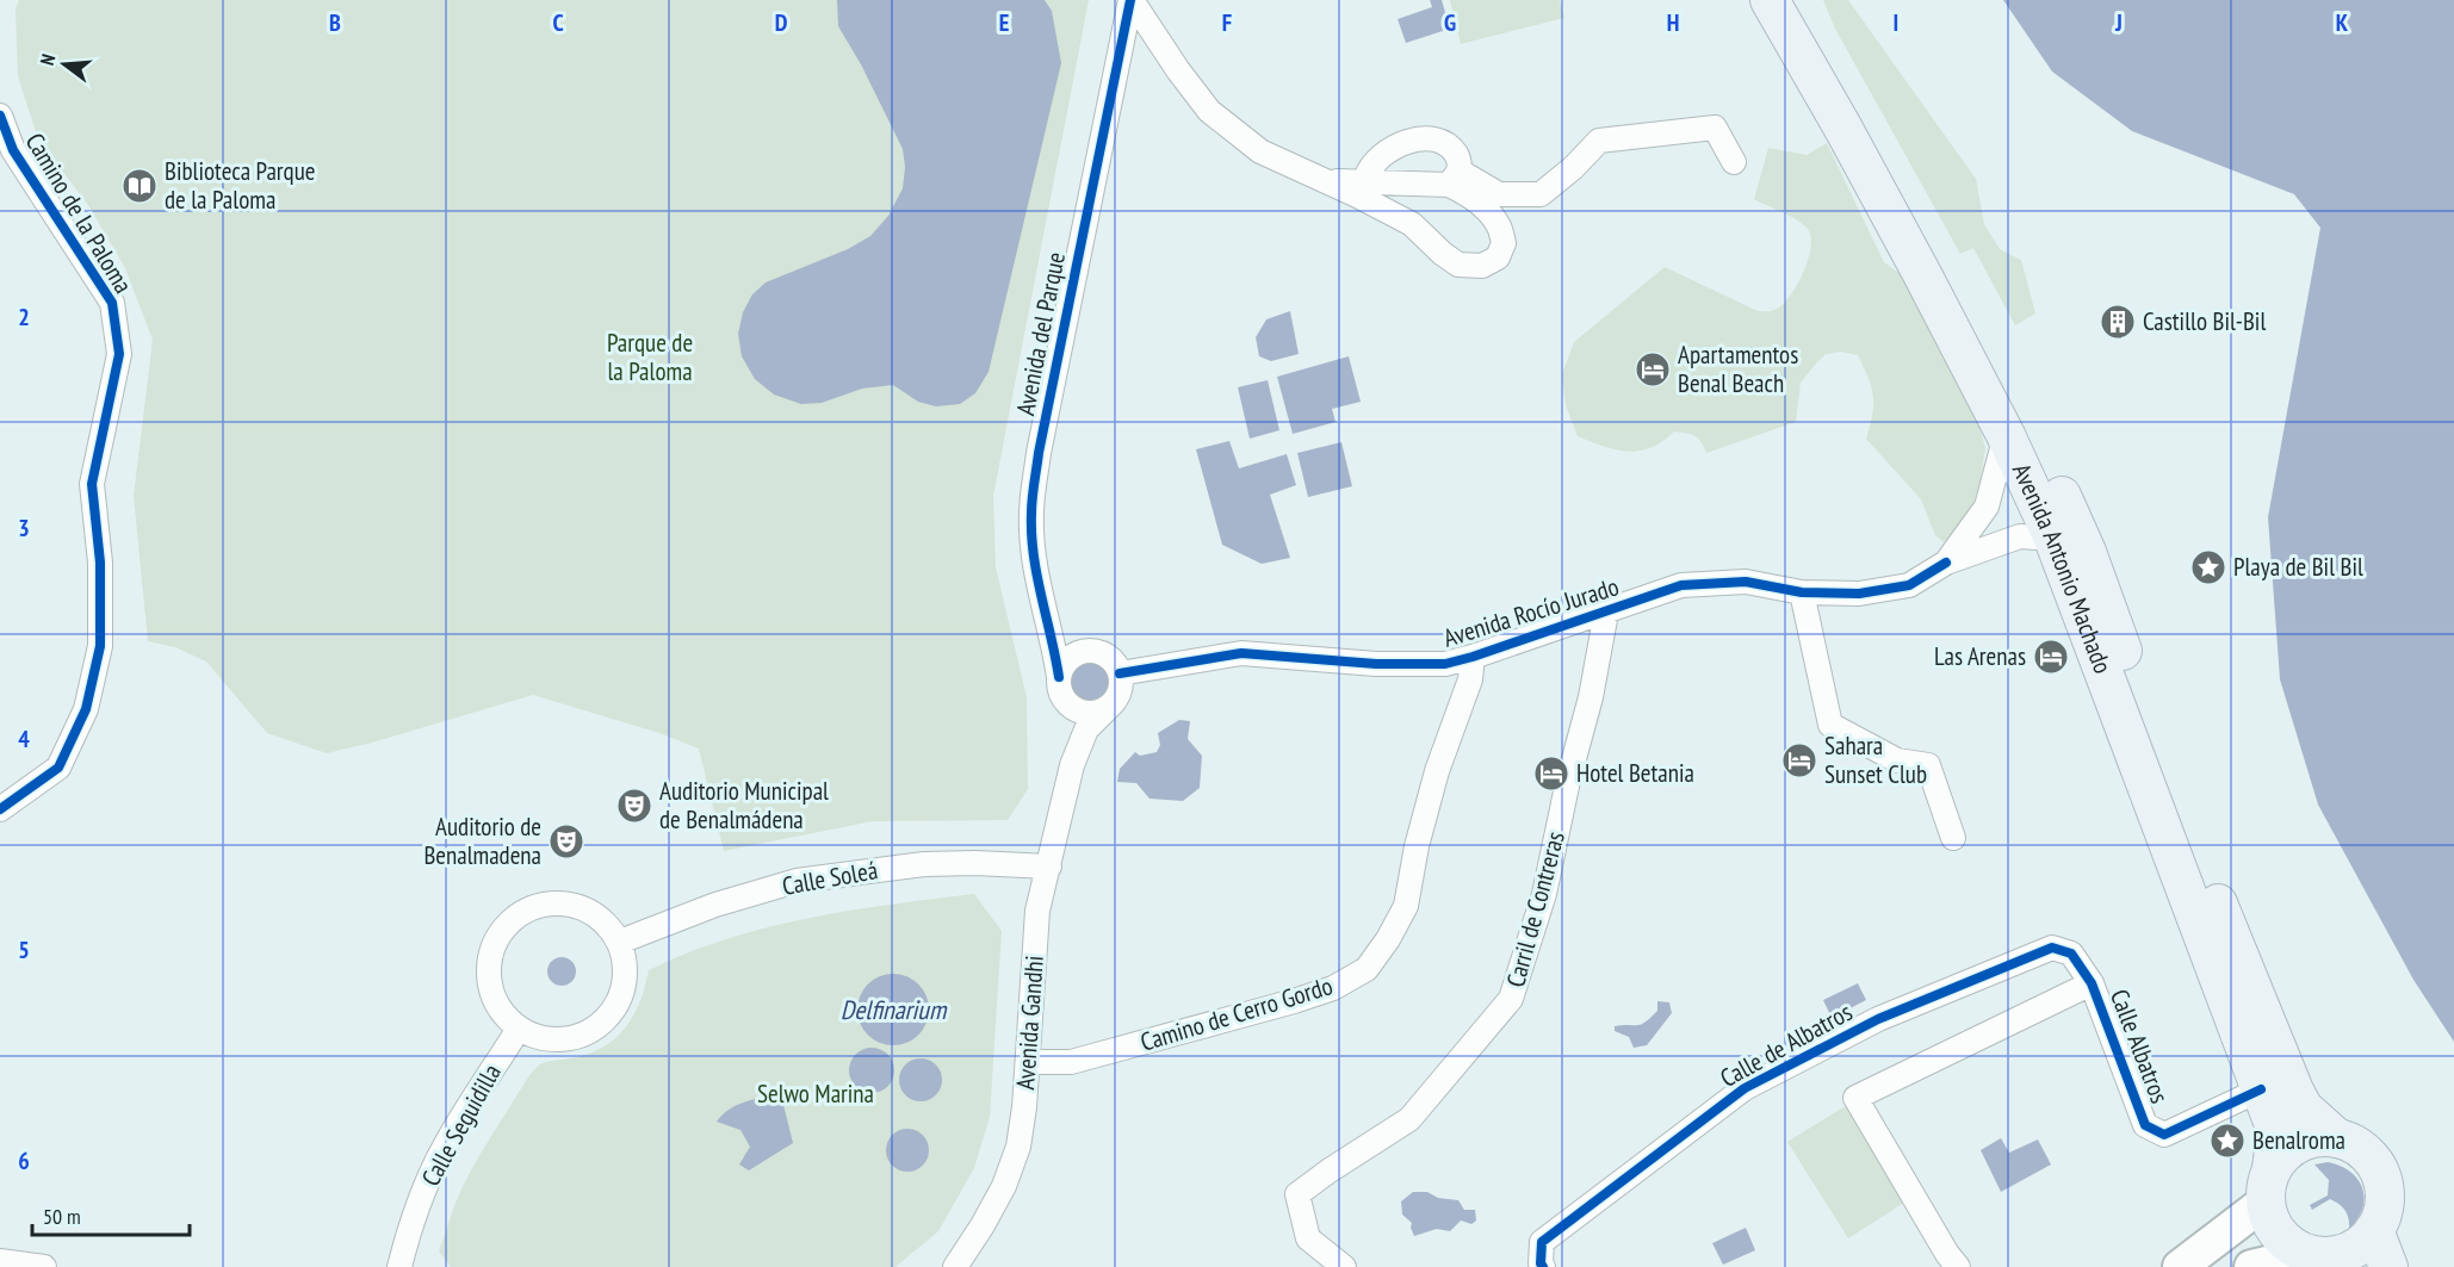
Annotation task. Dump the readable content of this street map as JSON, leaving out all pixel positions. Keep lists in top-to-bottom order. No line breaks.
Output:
{"streets":{"main road":["Avenida Antonio Machado"],"street":["Camino de la Paloma","Avenida del Parque","Avenida Rocío Jurado","Calle Soleá","Carril de Contreras","Camino de Cerro Gordo","Avenida Gandhi","Calle de Albatros","Calle Albatros","Calle Seguidilla"]},"crossings":[["Avenida del Parque","Avenida Rocío Jurado"],["Avenida del Parque","Avenida Gandhi"],["Avenida Antonio Machado","Avenida Rocío Jurado"],["Avenida Antonio Machado","Calle Albatros"],["Avenida Rocío Jurado","Carril de Contreras"],["Avenida Rocío Jurado","Camino de Cerro Gordo"],["Avenida Rocío Jurado","Avenida Gandhi"],["Calle Soleá","Avenida Gandhi"],["Calle Soleá","Calle Seguidilla"],["Camino de Cerro Gordo","Avenida Gandhi"],["Calle de Albatros","Calle Albatros"]],"water":["Delfinarium"],"parks":["Parque de la Paloma","Selwo Marina"],"places":{"library":["Biblioteca Parque de la Paloma"],"building":["Castillo Bil-Bil"],"hotel":["Apartamentos Benal Beach","Las Arenas","Sahara Sunset Club","Hotel Betania"],"place":["Playa de Bil Bil","Benalroma"],"theatre":["Auditorio Municipal de Benalmádena","Auditorio de Benalmadena"]},"scale_bar":"50 m","north":"left","grid":{"columns":["B","C","D","E","F","G","H","I","J","K"],"rows":["2","3","4","5","6"]}}
